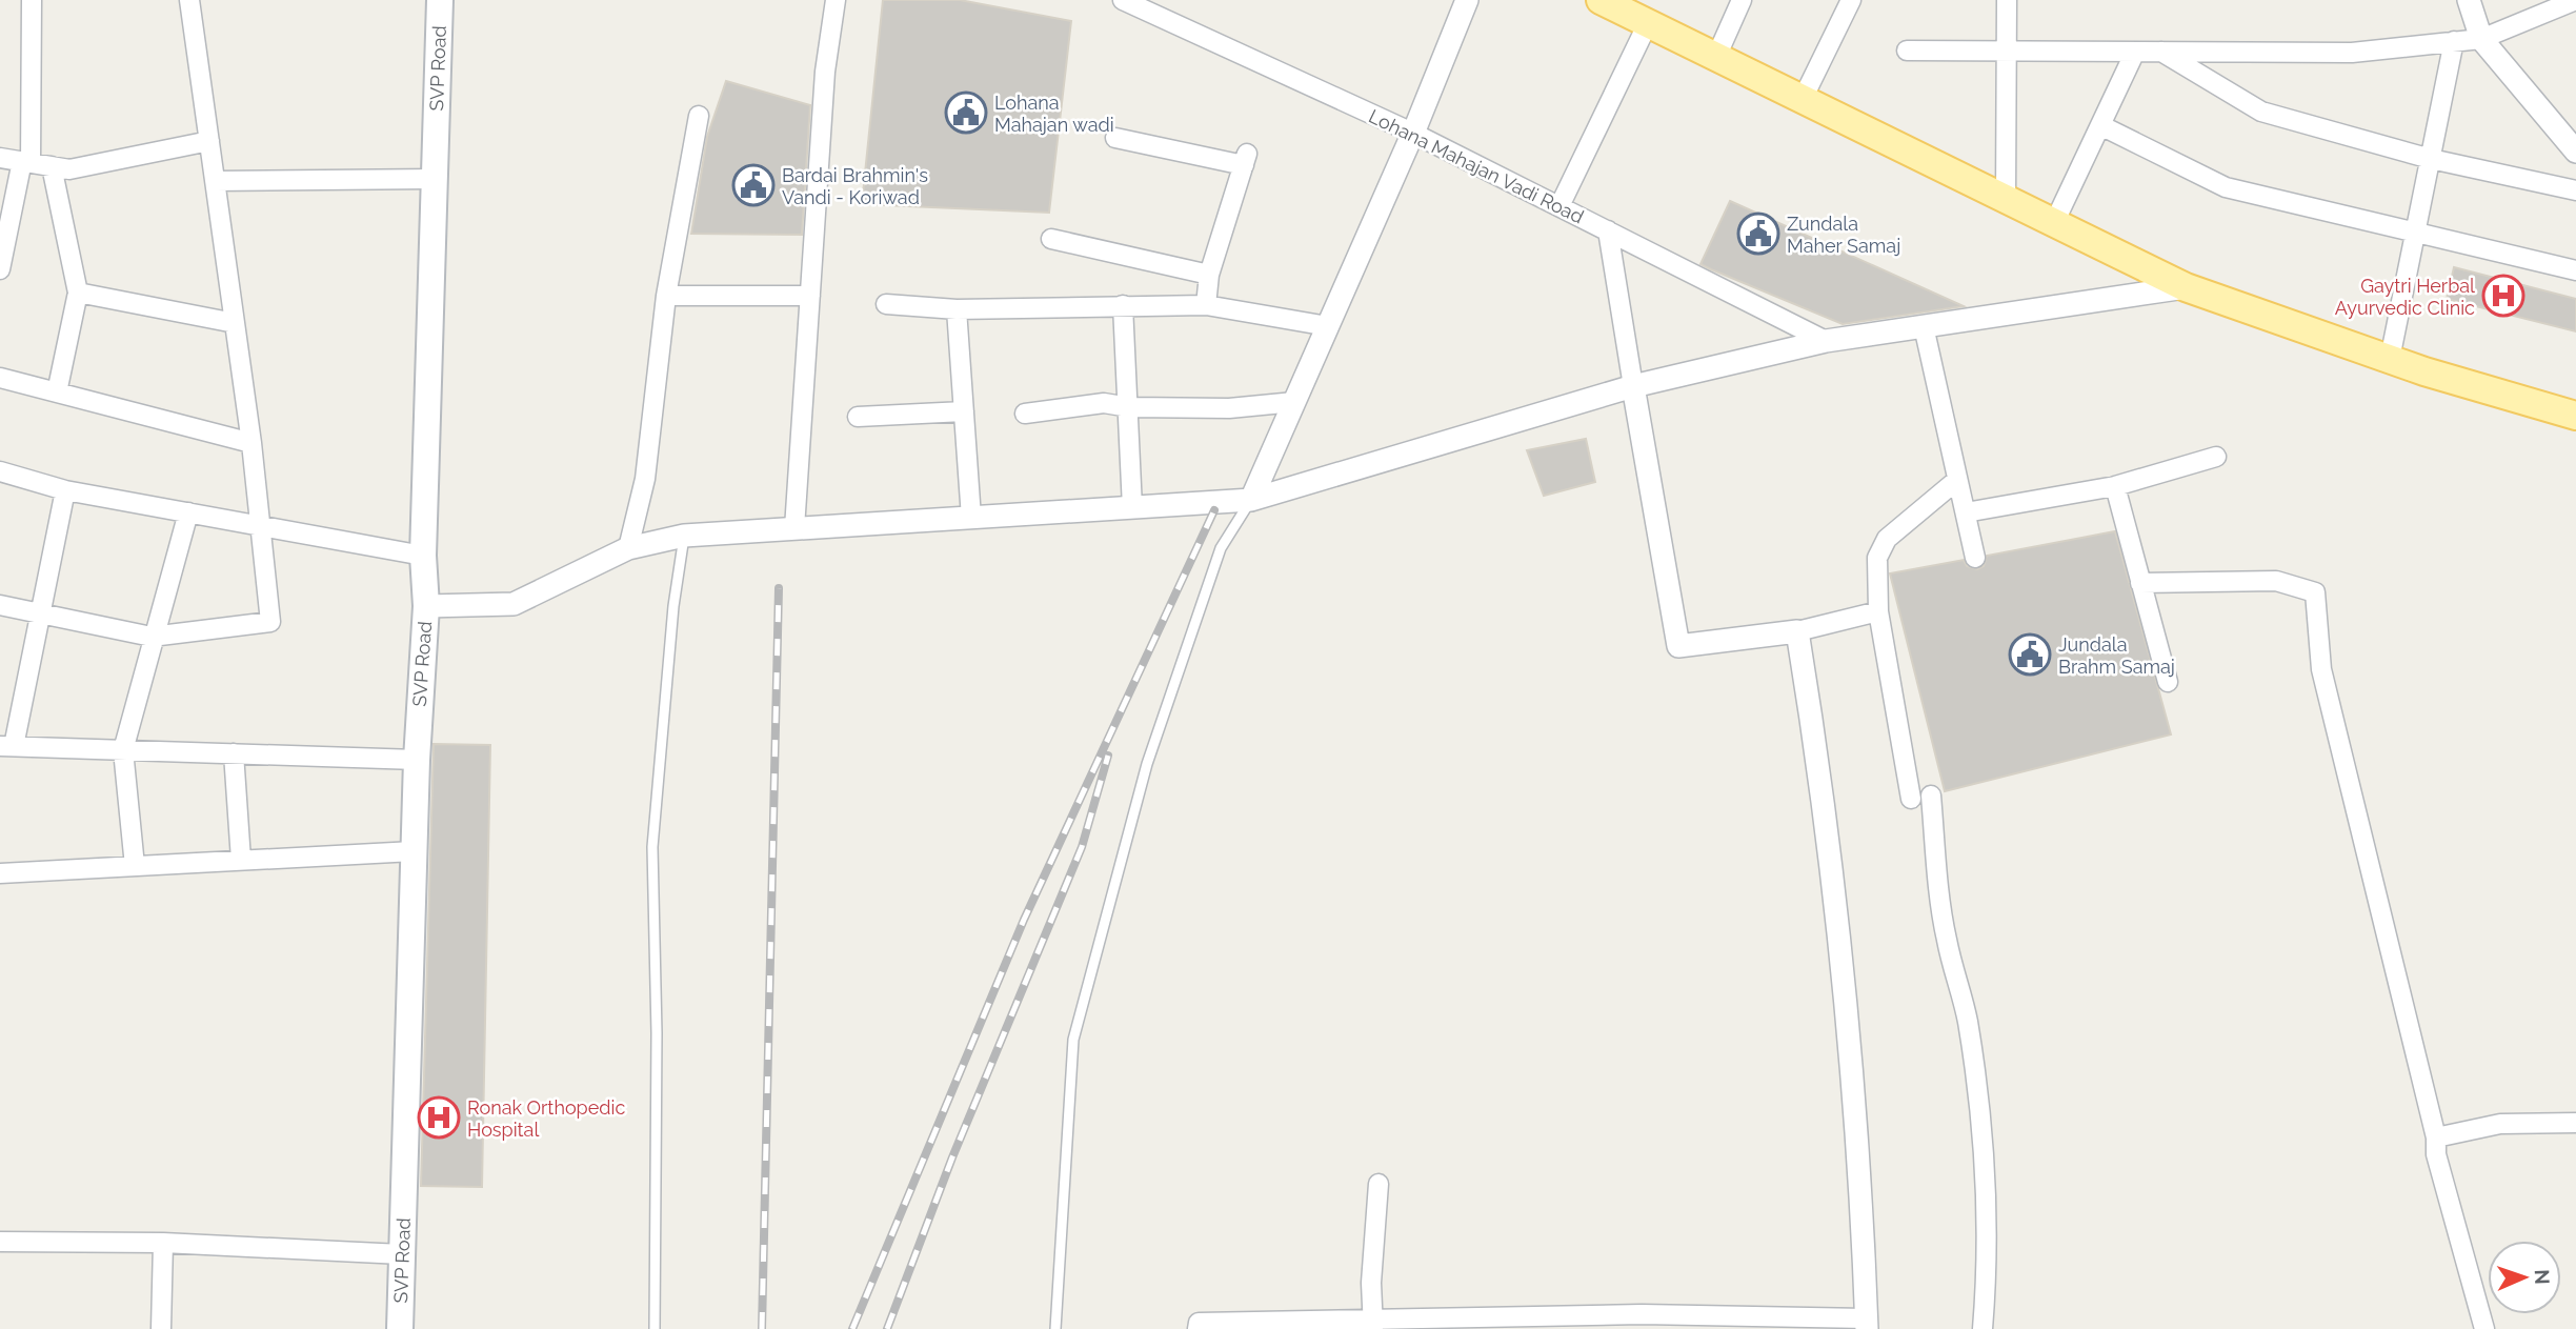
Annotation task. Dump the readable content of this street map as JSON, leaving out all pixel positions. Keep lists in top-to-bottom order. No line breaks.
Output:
{"streets":{"main road":["SVP Road"],"street":["Lohana Mahajan Vadi Road"]},"places":{"public building":["Lohana Mahajan wadi","Bardai Brahmin's Vandi - Koriwad","Zundala Maher Samaj","Jundala Brahm Samaj"],"hospital":["Gaytri Herbal Ayurvedic Clinic","Ronak Orthopedic Hospital"]},"north":"right"}
